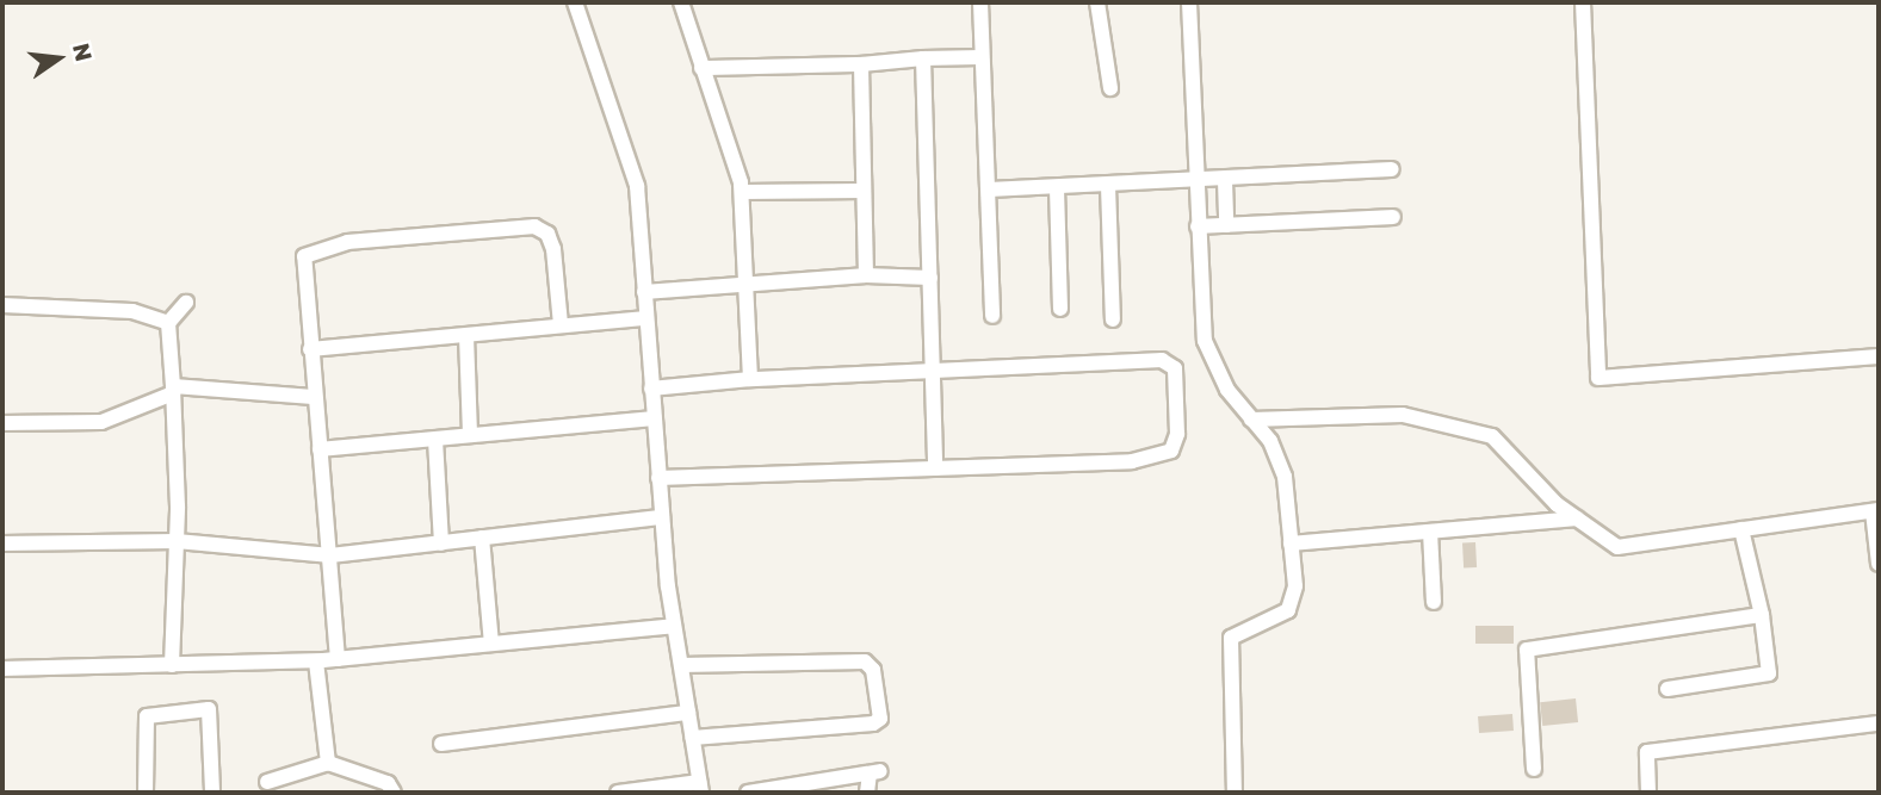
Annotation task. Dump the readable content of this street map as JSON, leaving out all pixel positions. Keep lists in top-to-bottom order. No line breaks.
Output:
{"north":"right"}
